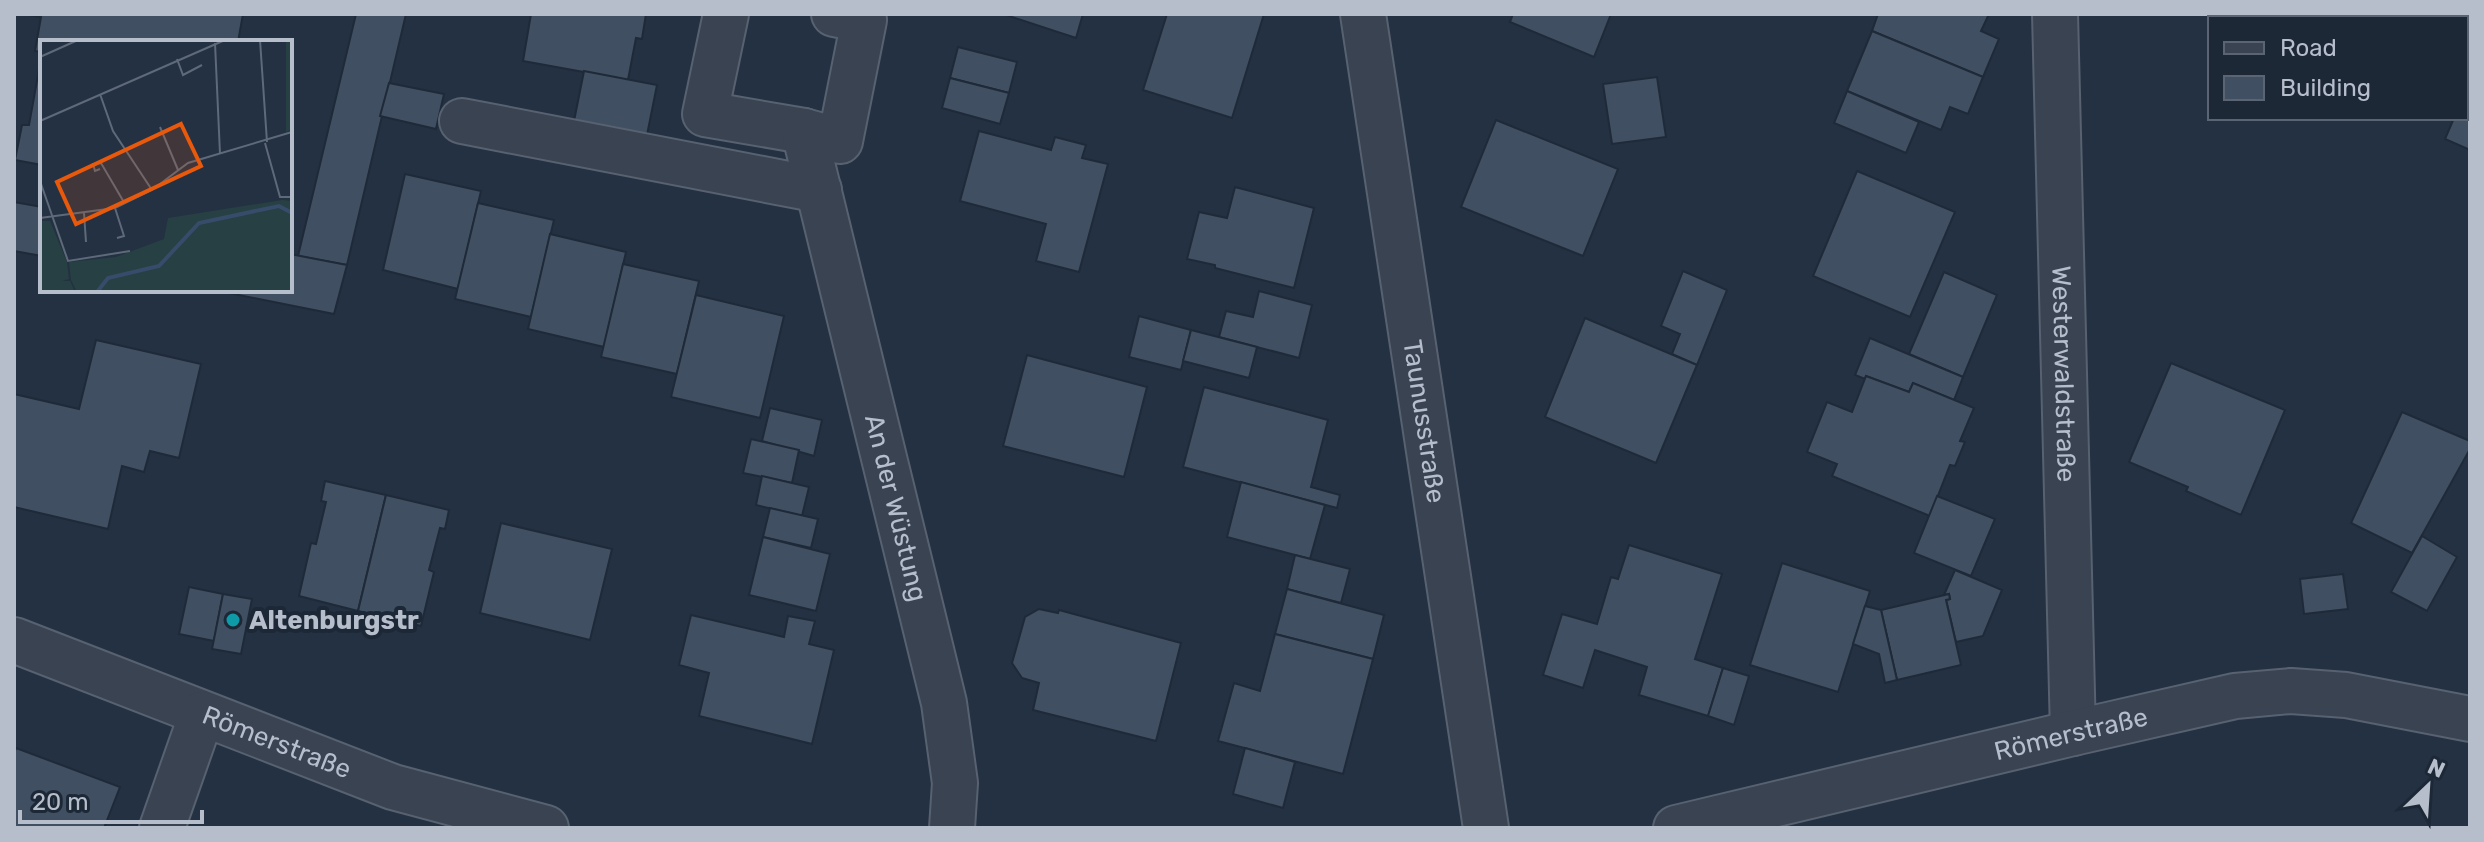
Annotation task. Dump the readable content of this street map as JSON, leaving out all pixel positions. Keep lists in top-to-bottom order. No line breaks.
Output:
{"streets":{"street":["Westerwaldstraße","Taunusstraße","An der Wüstung","Römerstraße"]},"crossings":[["Westerwaldstraße","Römerstraße"]],"places":["Altenburgstr"],"legend":["Road","Building"],"scale_bar":"20 m","north":"top right"}
